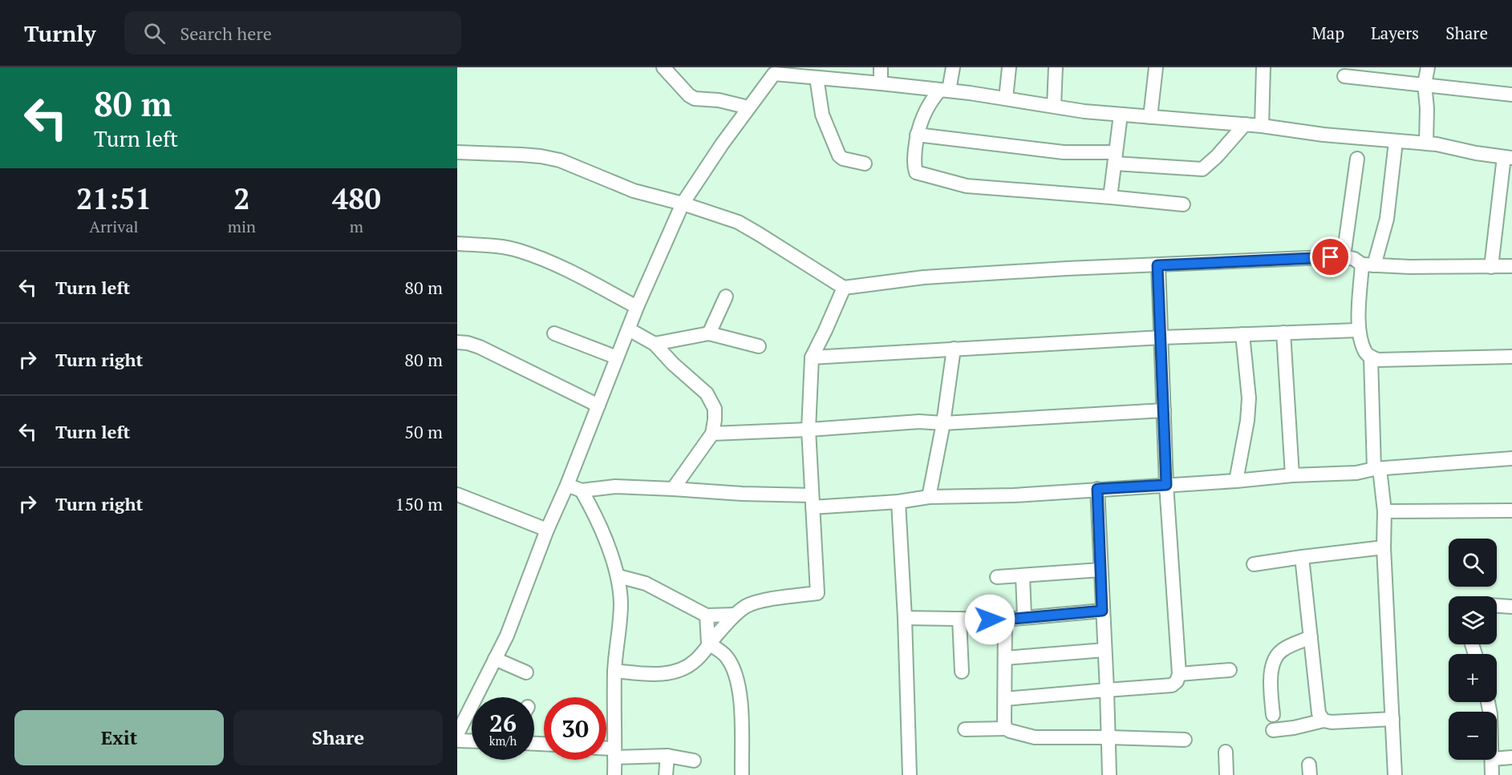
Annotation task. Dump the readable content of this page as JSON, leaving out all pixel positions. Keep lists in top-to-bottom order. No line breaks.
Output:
{"page":{"header":"Turnly","search":"Search here","nav":["Map","Layers","Share"],"turn":["80 m","Turn left"],"eta":["21:51","Arrival","2","min","480","m"],"list":[{"name":"Turn left","value":"80 m"},{"name":"Turn right","value":"80 m"},{"name":"Turn left","value":"50 m"},{"name":"Turn right","value":"150 m"}],"map_buttons":["+","−"],"speed":"26 km/h","limit":"30","buttons":["Exit","Share"]}}
